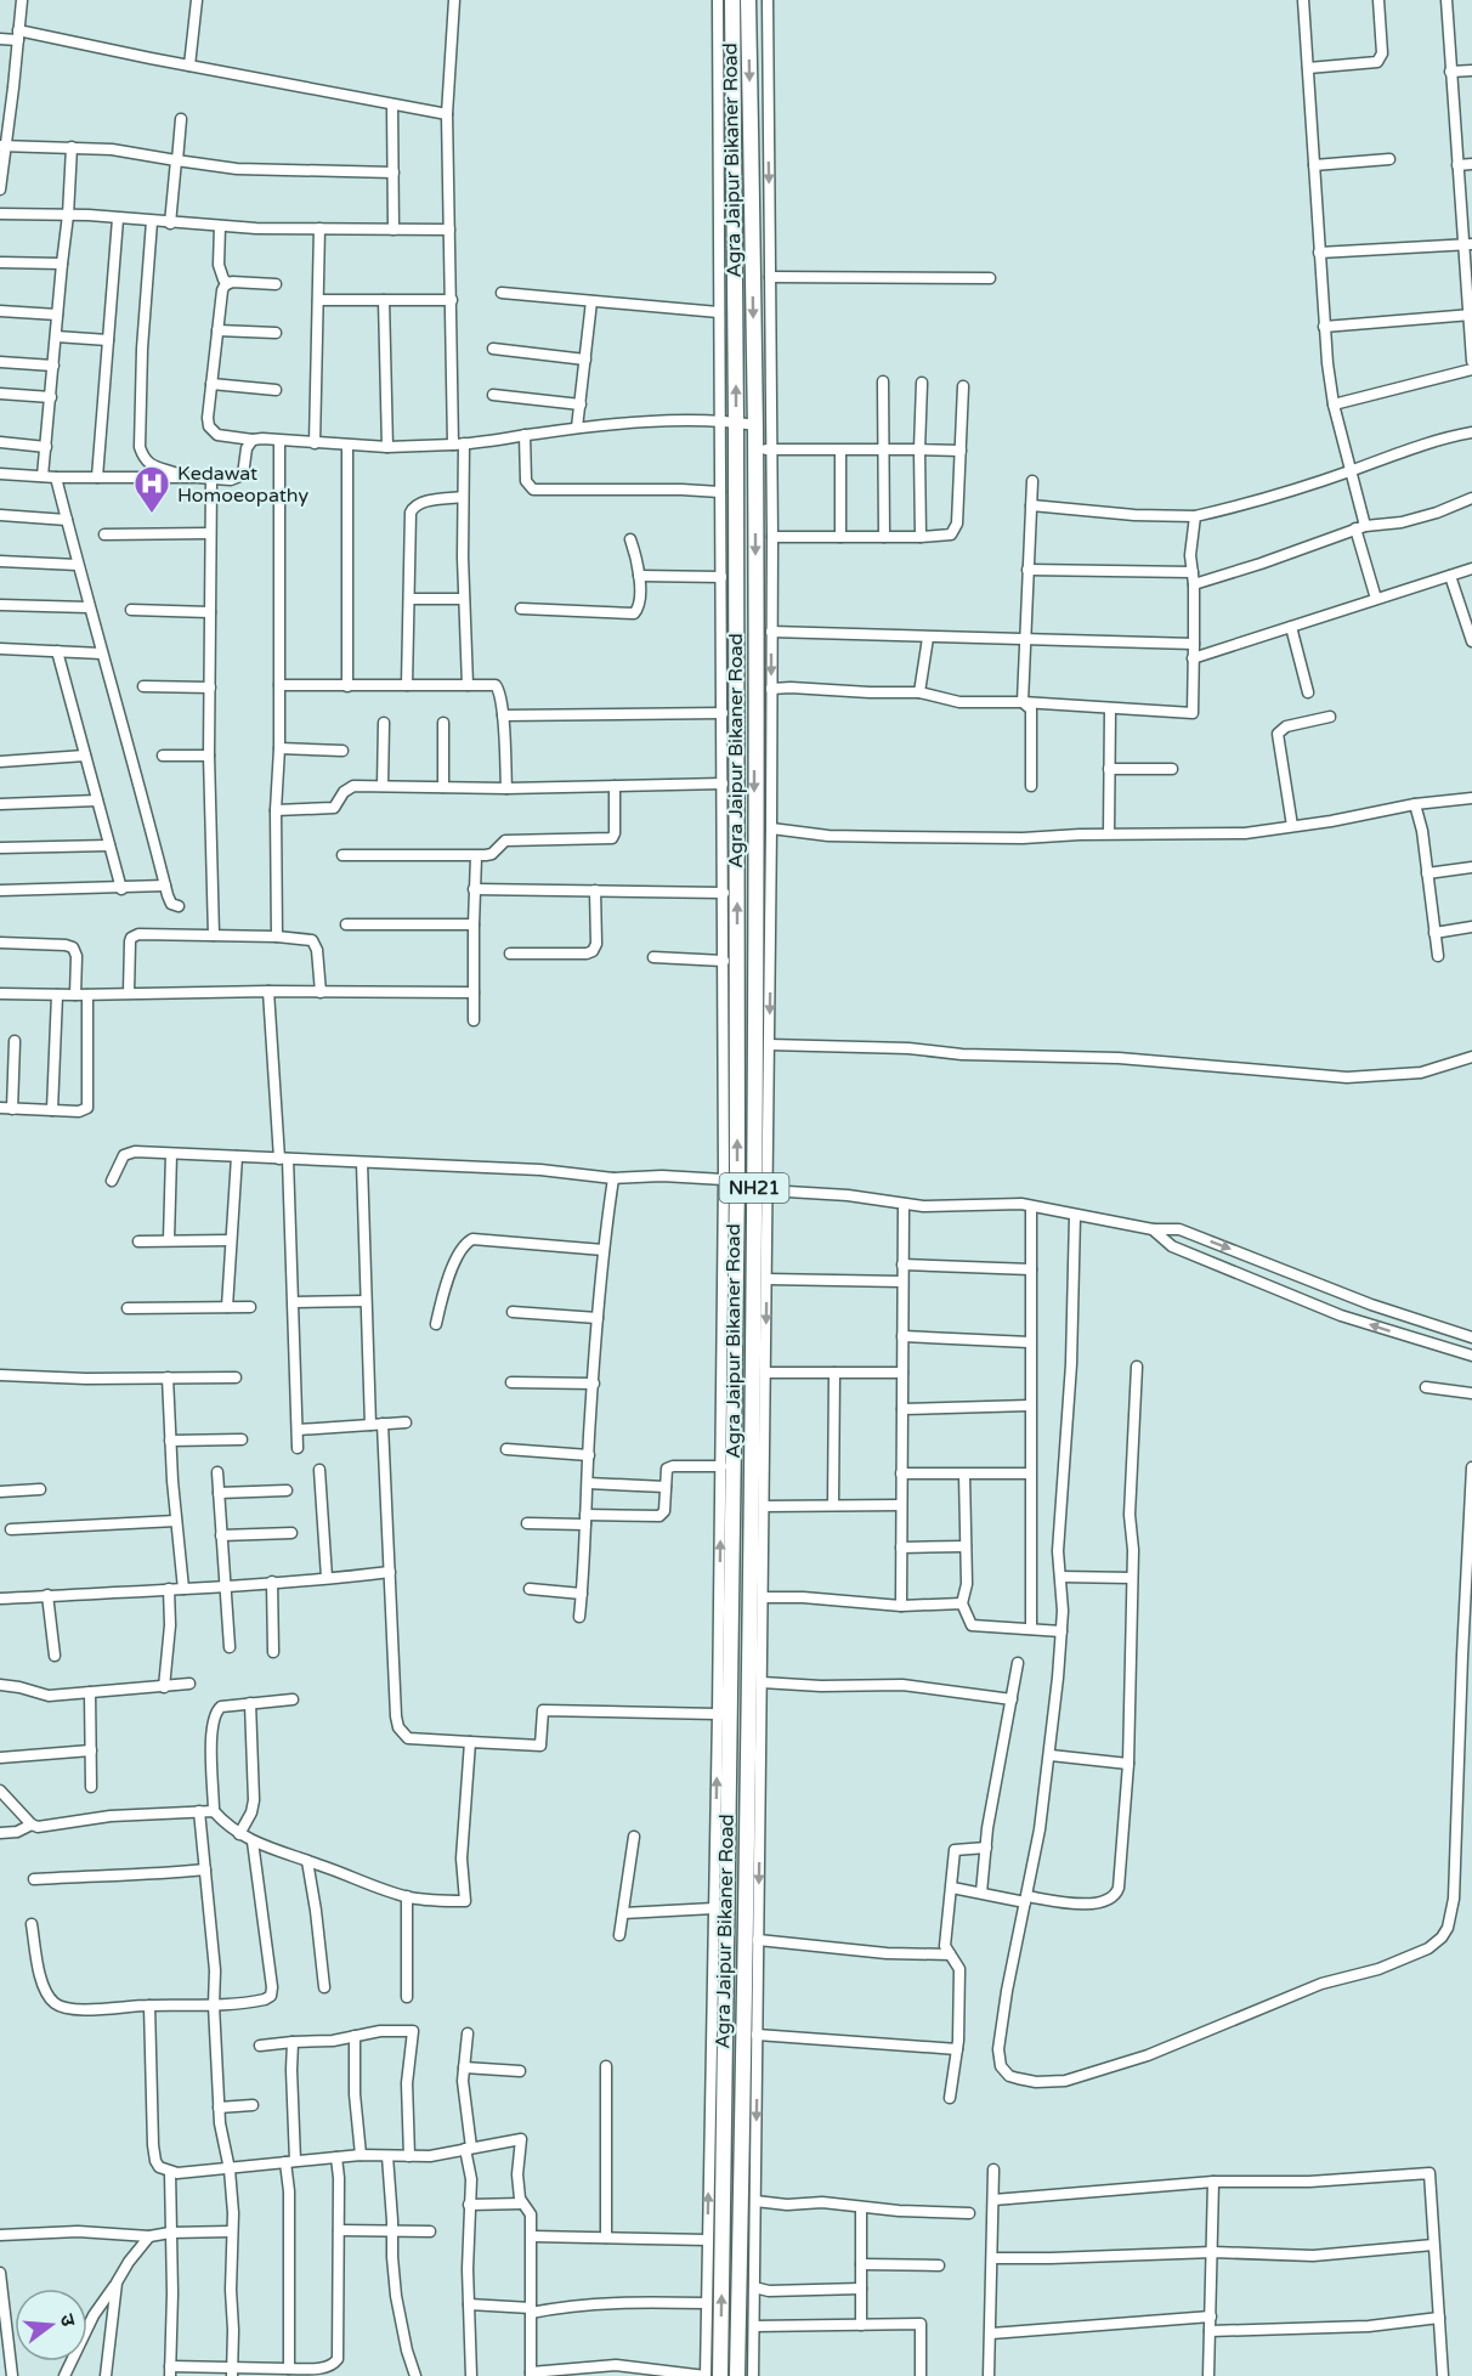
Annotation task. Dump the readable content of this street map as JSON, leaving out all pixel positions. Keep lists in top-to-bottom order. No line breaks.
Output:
{"streets":{"highway":["Agra Jaipur Bikaner Road","NH21"]},"places":{"hospital":["Kedawat Homoeopathy"]},"north":"right"}
